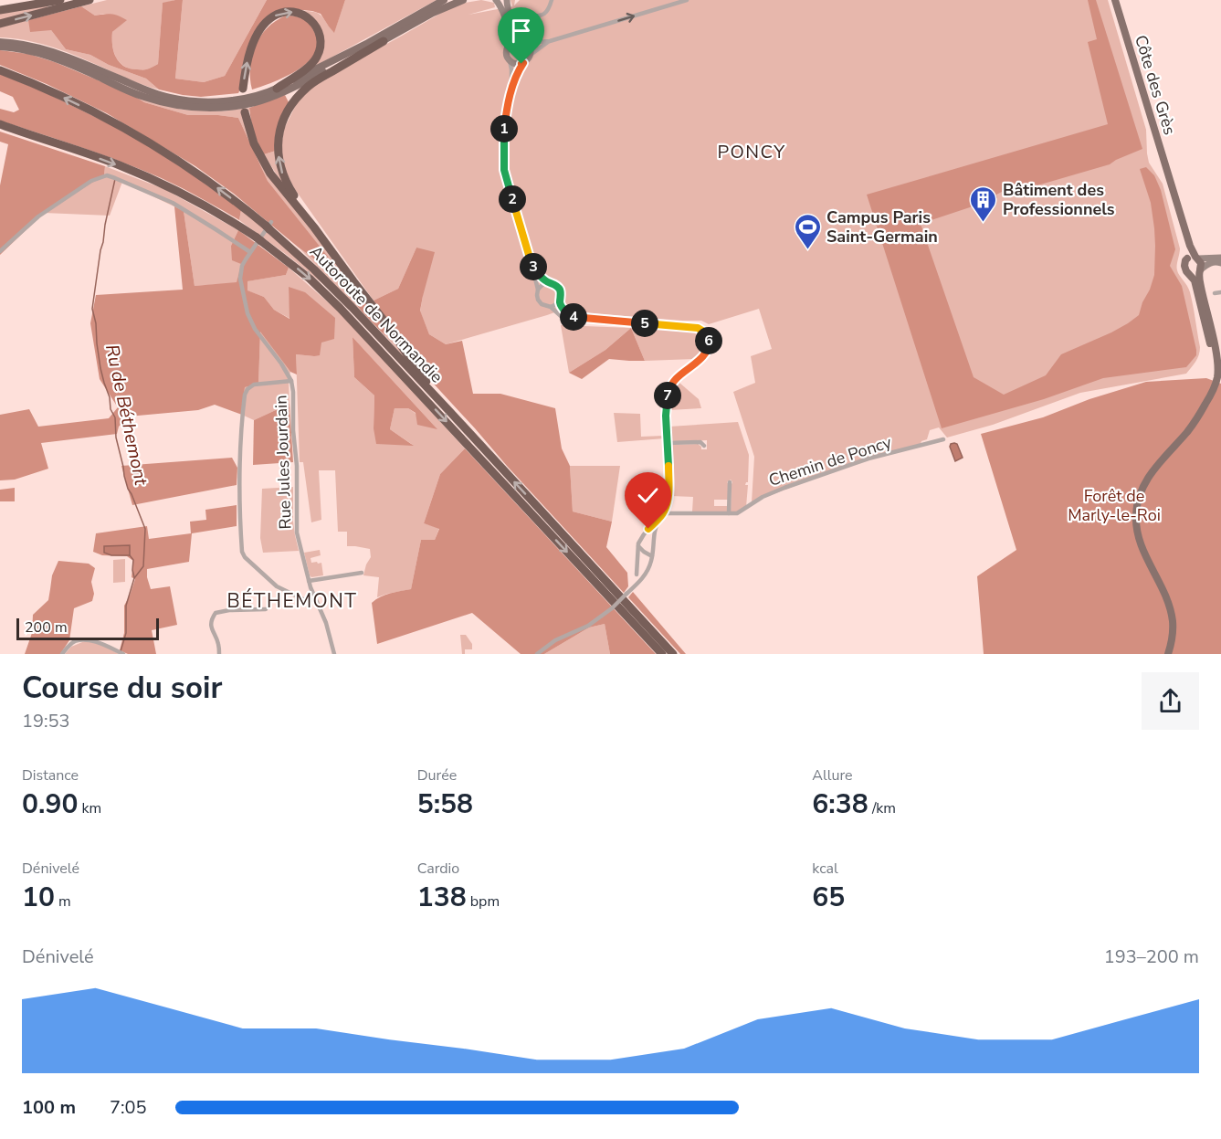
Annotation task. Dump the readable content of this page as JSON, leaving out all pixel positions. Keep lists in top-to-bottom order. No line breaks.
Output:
{"streets":{"highway":["Autoroute de Normandie"],"main road":["Côte des Grès"],"street":["Chemin de Poncy","Rue Jules Jourdain"]},"crossings":[["Autoroute de Normandie","Rue Jules Jourdain"]],"districts":["PONCY","BÉTHEMONT"],"water":["Ru de Béthemont"],"parks":["Forêt de Marly-le-Roi"],"places":{"building":["Bâtiment des Professionnels"],"sports":["Campus Paris Saint-Germain"]},"scale_bar":"200 m","page":{"pins":["1","2","3","4","5","6","7"],"scale":"200 m","heading":["Course du soir","19:53"],"stats":[["Distance","0.90 km"],["Durée","5:58"],["Allure","6:38 /km"],["Dénivelé","10 m"],["Cardio","138 bpm"],["kcal","65"]],"chart":["Dénivelé","193–200 m"],"list":[{"name":"100 m","note":"7:05"}]}}
